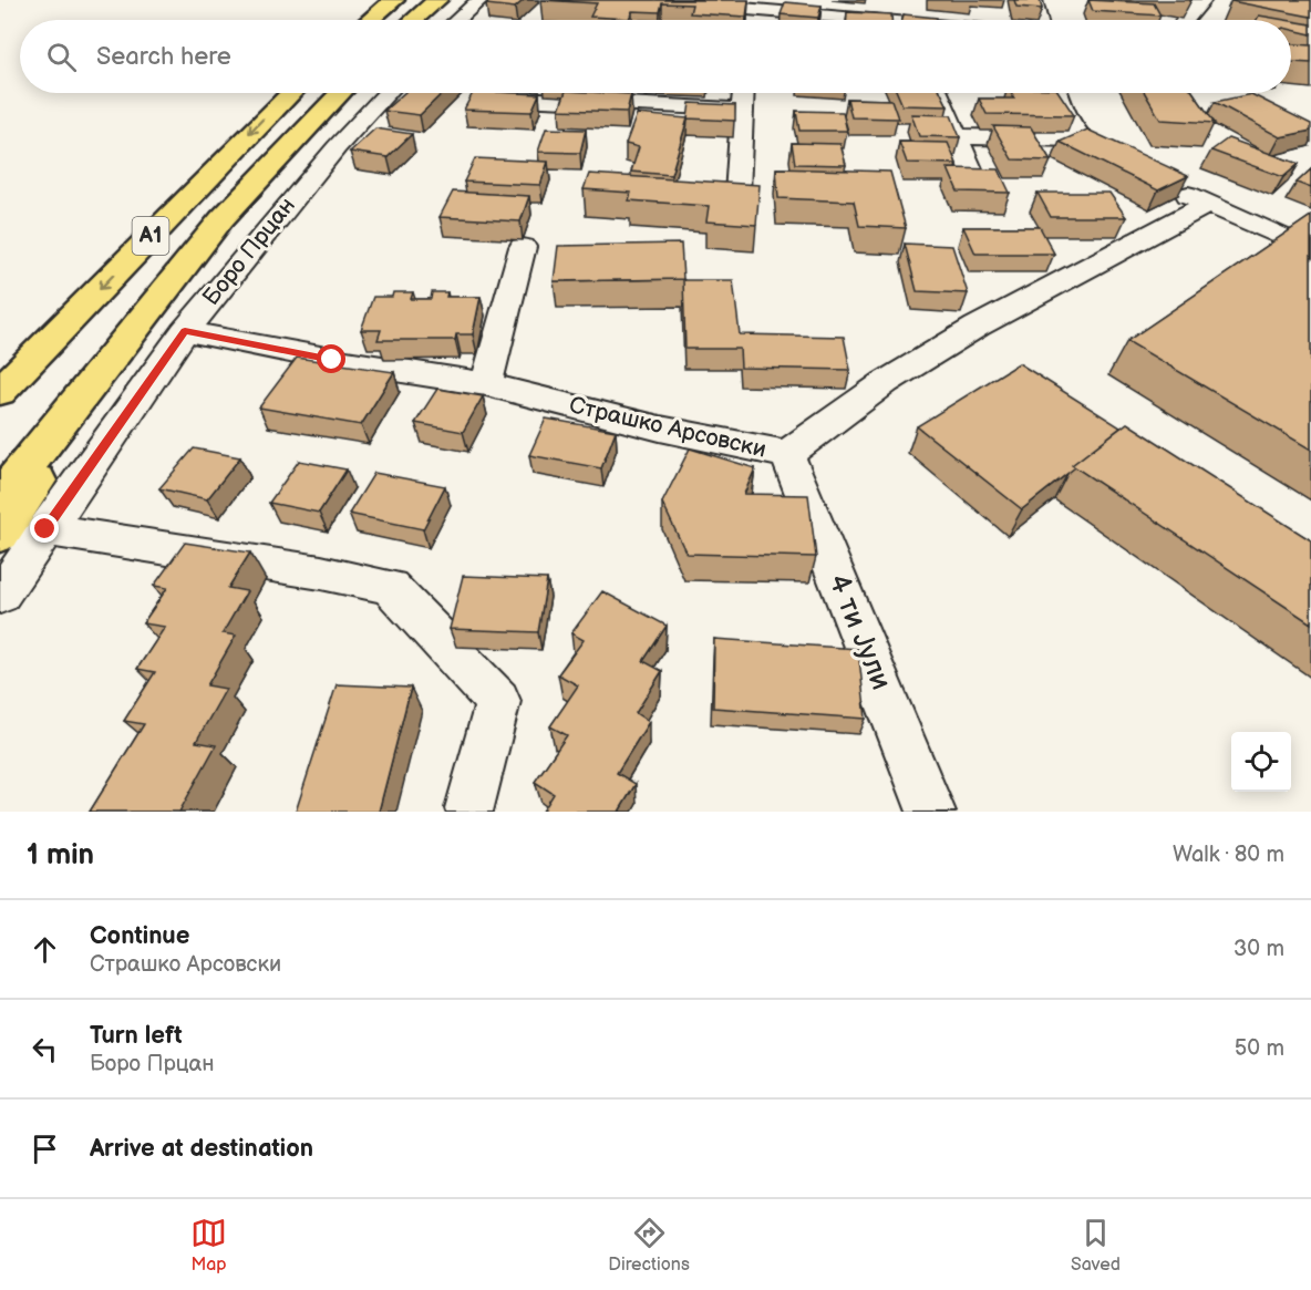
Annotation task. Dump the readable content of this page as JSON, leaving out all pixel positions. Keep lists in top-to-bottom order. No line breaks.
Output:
{"streets":{"highway":["A1"],"street":["Боро Прцан","Страшко Арсовски","4 ти Јули"]},"crossings":[["Боро Прцан","Страшко Арсовски"],["Страшко Арсовски","4 ти Јули"]],"page":{"search":"Search here","heading":["1 min","Walk · 80 m"],"list":[["Continue","Страшко Арсовски","30 m"],["Turn left","Боро Прцан","50 m"],"Arrive at destination"],"nav":["Map","Directions","Saved"]}}
